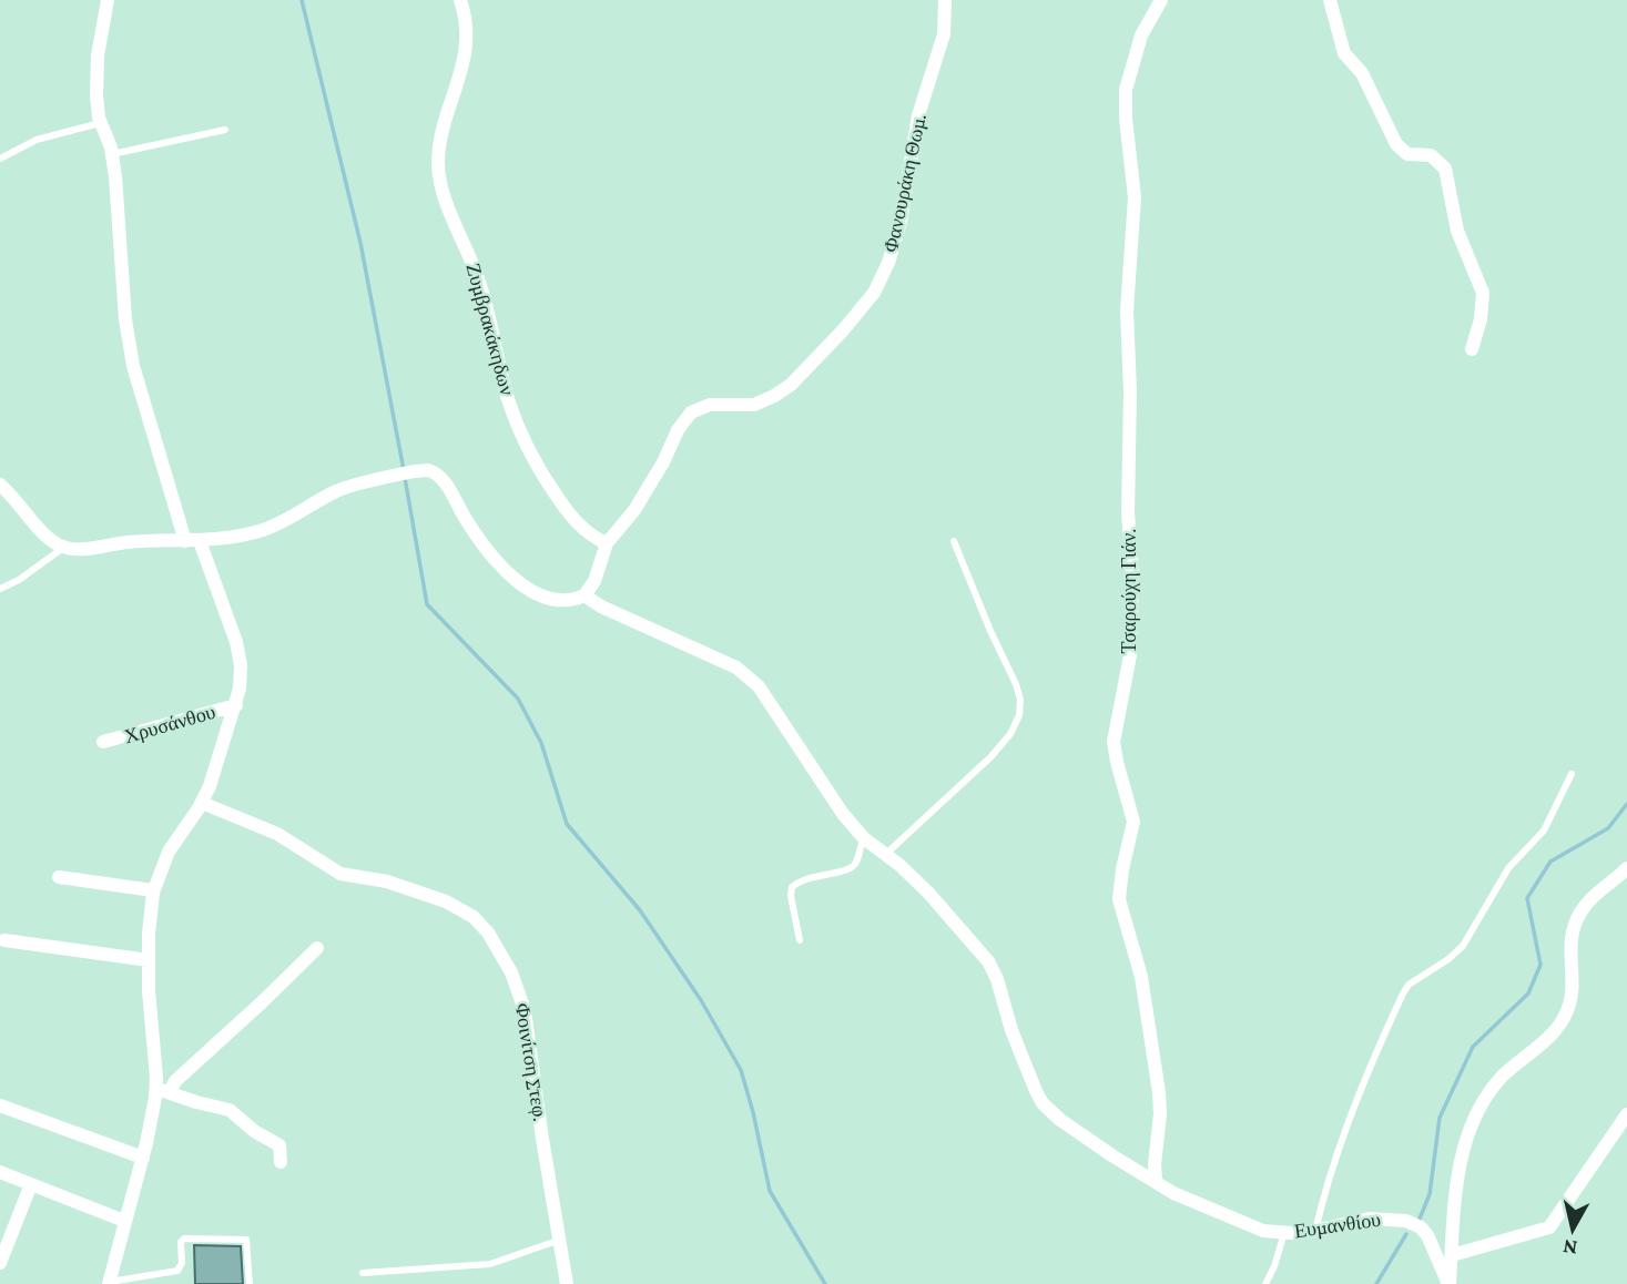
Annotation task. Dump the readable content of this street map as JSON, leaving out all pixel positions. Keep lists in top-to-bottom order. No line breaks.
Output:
{"streets":{"street":["Φανουράκη Θωμ.","Ζυμβρακάκηδων","Τσαρούχη Γιάν.","Χρυσάνθου","Φοινίτση Στεφ.","Ευμανθίου"]},"crossings":[["Φανουράκη Θωμ.","Ζυμβρακάκηδων"],["Φανουράκη Θωμ.","Ευμανθίου"],["Τσαρούχη Γιάν.","Ευμανθίου"]],"north":"bottom"}
